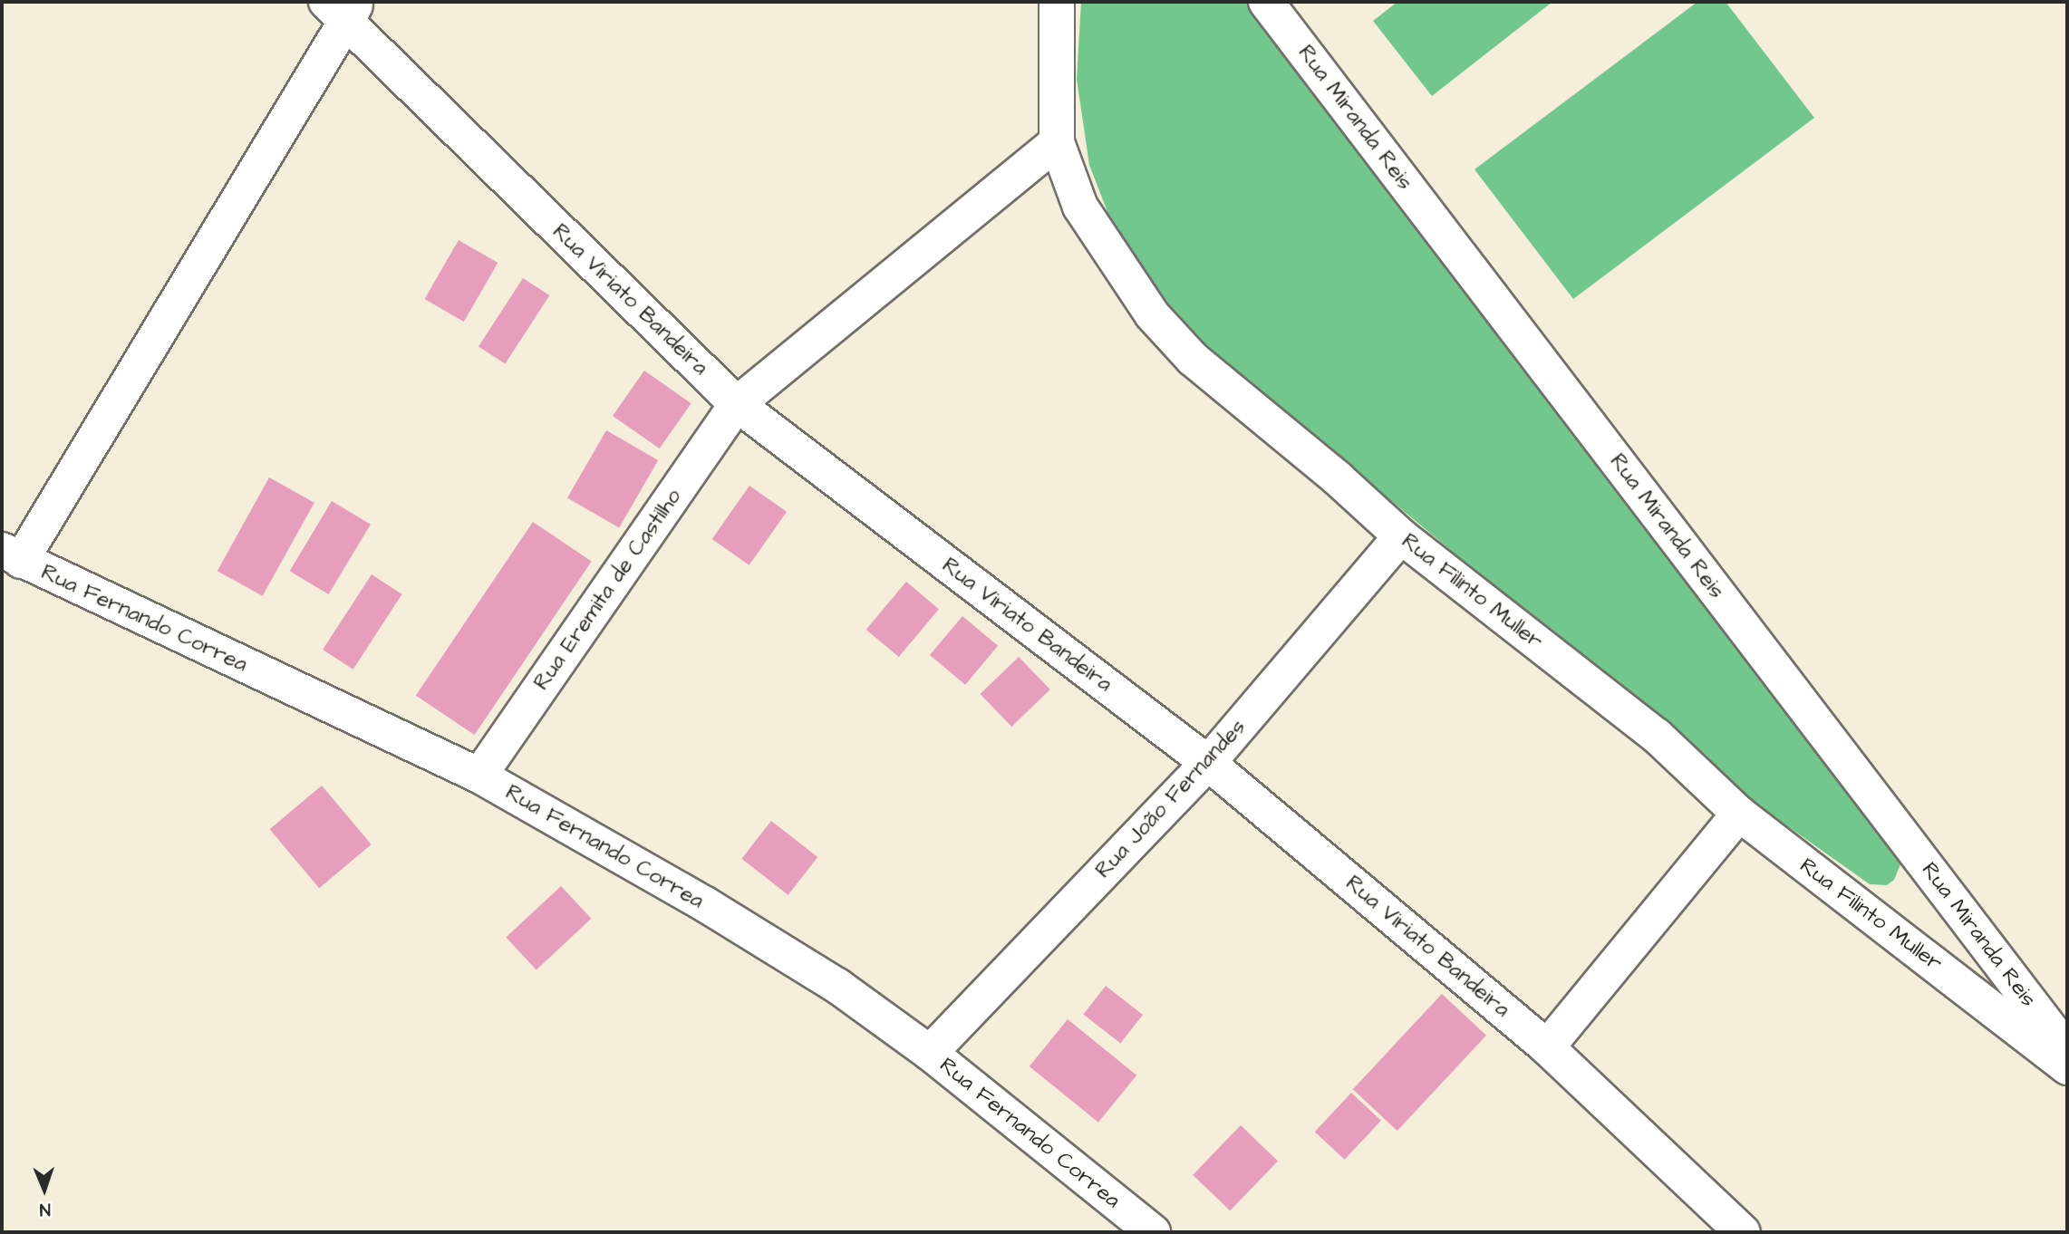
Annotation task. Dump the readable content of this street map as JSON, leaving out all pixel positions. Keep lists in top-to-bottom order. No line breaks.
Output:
{"streets":{"street":["Rua Miranda Reis","Rua Viriato Bandeira","Rua Eremita de Castilho","Rua Filinto Muller","Rua Fernando Correa","Rua João Fernandes"]},"crossings":[["Rua Viriato Bandeira","Rua Eremita de Castilho"],["Rua Viriato Bandeira","Rua João Fernandes"],["Rua Eremita de Castilho","Rua Filinto Muller"],["Rua Eremita de Castilho","Rua Fernando Correa"],["Rua Filinto Muller","Rua João Fernandes"],["Rua Fernando Correa","Rua João Fernandes"]],"north":"bottom"}
